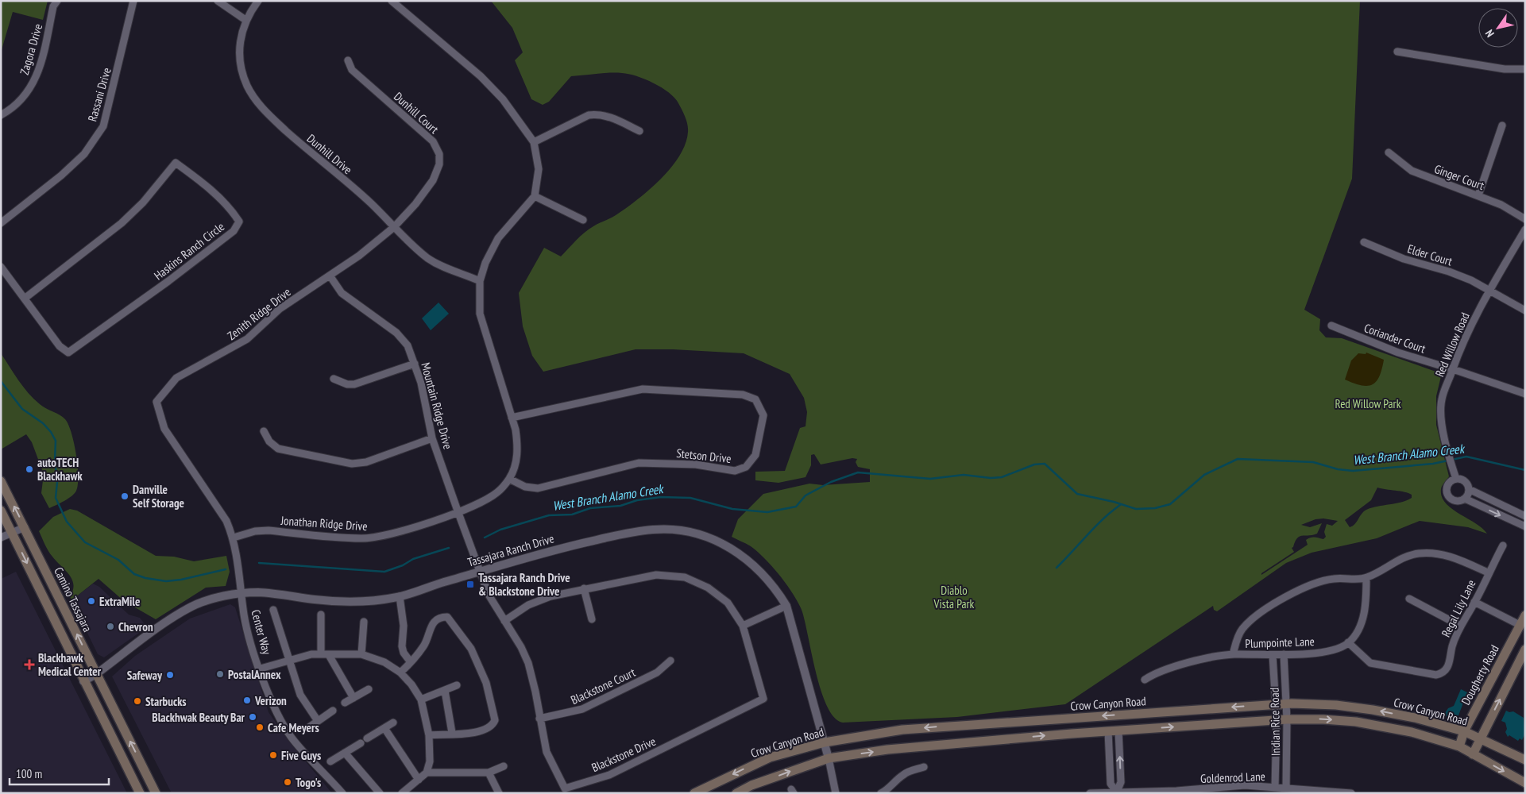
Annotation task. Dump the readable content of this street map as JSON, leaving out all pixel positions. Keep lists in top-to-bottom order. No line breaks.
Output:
{"streets":{"main road":["Camino Tassajara","Dougherty Road","Crow Canyon Road"],"street":["Zagora Drive","Rassani Drive","Dunhill Court","Dunhill Drive","Ginger Court","Haskins Ranch Circle","Elder Court","Zenith Ridge Drive","Coriander Court","Red Willow Road","Mountain Ridge Drive","Stetson Drive","Jonathan Ridge Drive","Tassajara Ranch Drive","Regal Lily Lane","Center Way","Plumpointe Lane","Blackstone Court","Indian Rice Road","Blackstone Drive","Goldenrod Lane"]},"crossings":[["Dunhill Court","Dunhill Drive"],["Dunhill Court","Zenith Ridge Drive"],["Dunhill Drive","Zenith Ridge Drive"],["Elder Court","Red Willow Road"],["Zenith Ridge Drive","Mountain Ridge Drive"],["Zenith Ridge Drive","Jonathan Ridge Drive"],["Zenith Ridge Drive","Tassajara Ranch Drive"],["Zenith Ridge Drive","Center Way"],["Coriander Court","Red Willow Road"],["Mountain Ridge Drive","Jonathan Ridge Drive"],["Mountain Ridge Drive","Tassajara Ranch Drive"],["Mountain Ridge Drive","Blackstone Drive"],["Tassajara Ranch Drive","Camino Tassajara"],["Tassajara Ranch Drive","Center Way"],["Tassajara Ranch Drive","Crow Canyon Road"],["Tassajara Ranch Drive","Blackstone Drive"],["Regal Lily Lane","Plumpointe Lane"],["Plumpointe Lane","Indian Rice Road"],["Dougherty Road","Crow Canyon Road"],["Blackstone Court","Blackstone Drive"],["Crow Canyon Road","Indian Rice Road"],["Indian Rice Road","Goldenrod Lane"]],"water":["West Branch Alamo Creek"],"parks":["Red Willow Park","Diablo Vista Park"],"places":{"other":["autoTECH Blackhawk","Danville Self Storage","ExtraMile","Chevron","PostalAnnex","Safeway","Verizon","Starbucks","Blackhwak Beauty Bar","Cafe Meyers","Five Guys","Togo's"],"transit":["Tassajara Ranch Drive & Blackstone Drive"],"health":["Blackhawk Medical Center"]},"scale_bar":"100 m","north":"bottom left"}
